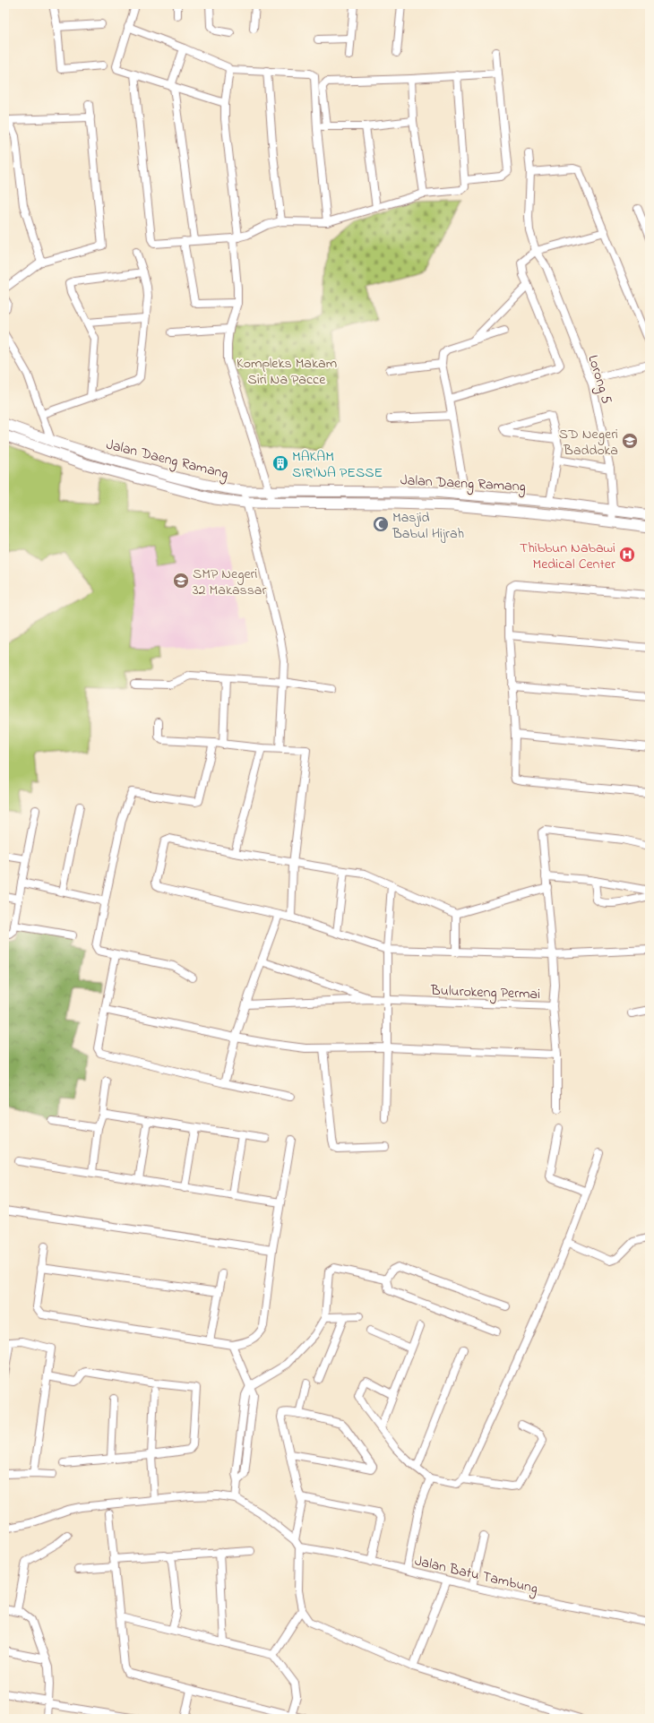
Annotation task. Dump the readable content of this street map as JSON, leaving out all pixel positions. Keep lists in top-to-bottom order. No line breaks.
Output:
{"streets":{"main road":["Jalan Daeng Ramang"],"street":["Lorong 5","Bulurokeng Permai","Jalan Batu Tambung"]},"crossings":[["Lorong 5","Jalan Daeng Ramang"]],"parks":["Kompleks Makam Siri Na Pacce"],"places":{"school or university":["SD Negeri Baddoka","SMP Negeri 32 Makassar"],"building":["MAKAM SIRI'NA PESSE"],"mosque":["Masjid Babul Hijrah"],"hospital":["Thibbun Nabawi Medical Center"]}}
